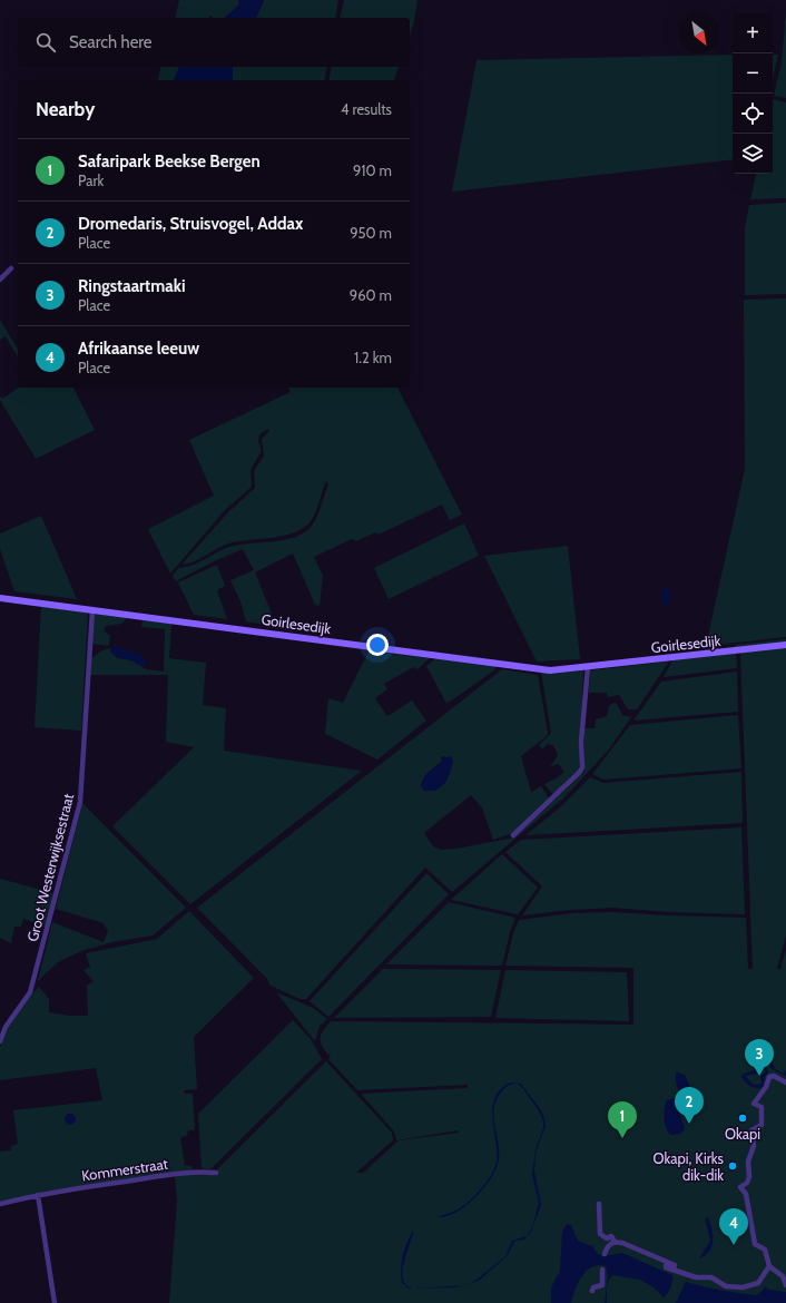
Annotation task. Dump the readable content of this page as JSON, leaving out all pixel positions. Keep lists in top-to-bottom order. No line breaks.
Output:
{"streets":{"street":["Goirlesedijk","Groot Westerwijksestraat","Kommerstraat"]},"crossings":[["Goirlesedijk","Groot Westerwijksestraat"]],"places":["Okapi","Okapi, Kirks dik-dik"],"north":"bottom right","page":{"map_buttons":["+","−"],"search":"Search here","heading":["Nearby","4 results"],"list":[{"mark":"1","name":"Safaripark Beekse Bergen","note":"Park","value":"910 m"},{"mark":"2","name":"Dromedaris, Struisvogel, Addax","note":"Place","value":"950 m"},{"mark":"3","name":"Ringstaartmaki","note":"Place","value":"960 m"},{"mark":"4","name":"Afrikaanse leeuw","note":"Place","value":"1.2 km"}],"pins":["3","2","1","4"]}}
